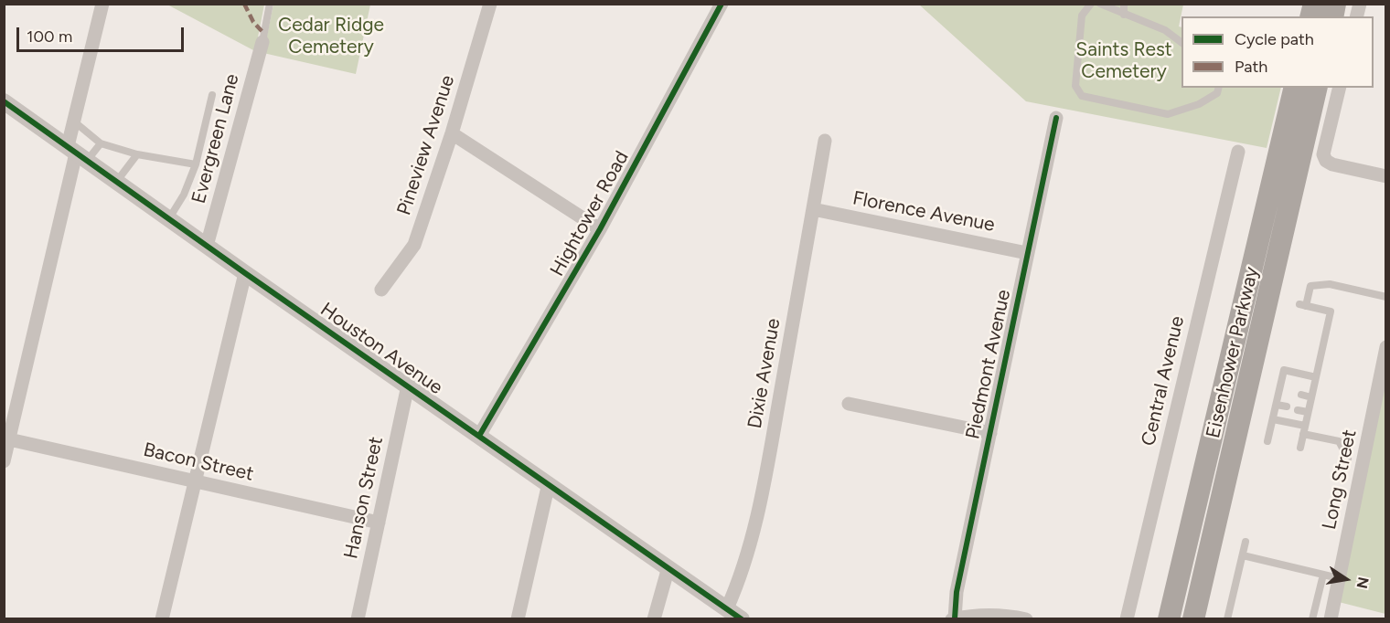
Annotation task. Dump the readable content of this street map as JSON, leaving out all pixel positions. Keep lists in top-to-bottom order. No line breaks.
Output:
{"streets":{"main road":["Eisenhower Parkway"],"street":["Evergreen Lane","Pineview Avenue","Florence Avenue","Hightower Road","Houston Avenue","Piedmont Avenue","Dixie Avenue","Central Avenue","Bacon Street","Long Street","Hanson Street"]},"crossings":[["Evergreen Lane","Houston Avenue"],["Florence Avenue","Piedmont Avenue"],["Florence Avenue","Dixie Avenue"],["Hightower Road","Houston Avenue"],["Houston Avenue","Dixie Avenue"],["Houston Avenue","Hanson Street"],["Bacon Street","Hanson Street"]],"parks":["Cedar Ridge Cemetery","Saints Rest Cemetery"],"legend":["Cycle path","Path"],"scale_bar":"100 m","north":"right"}
